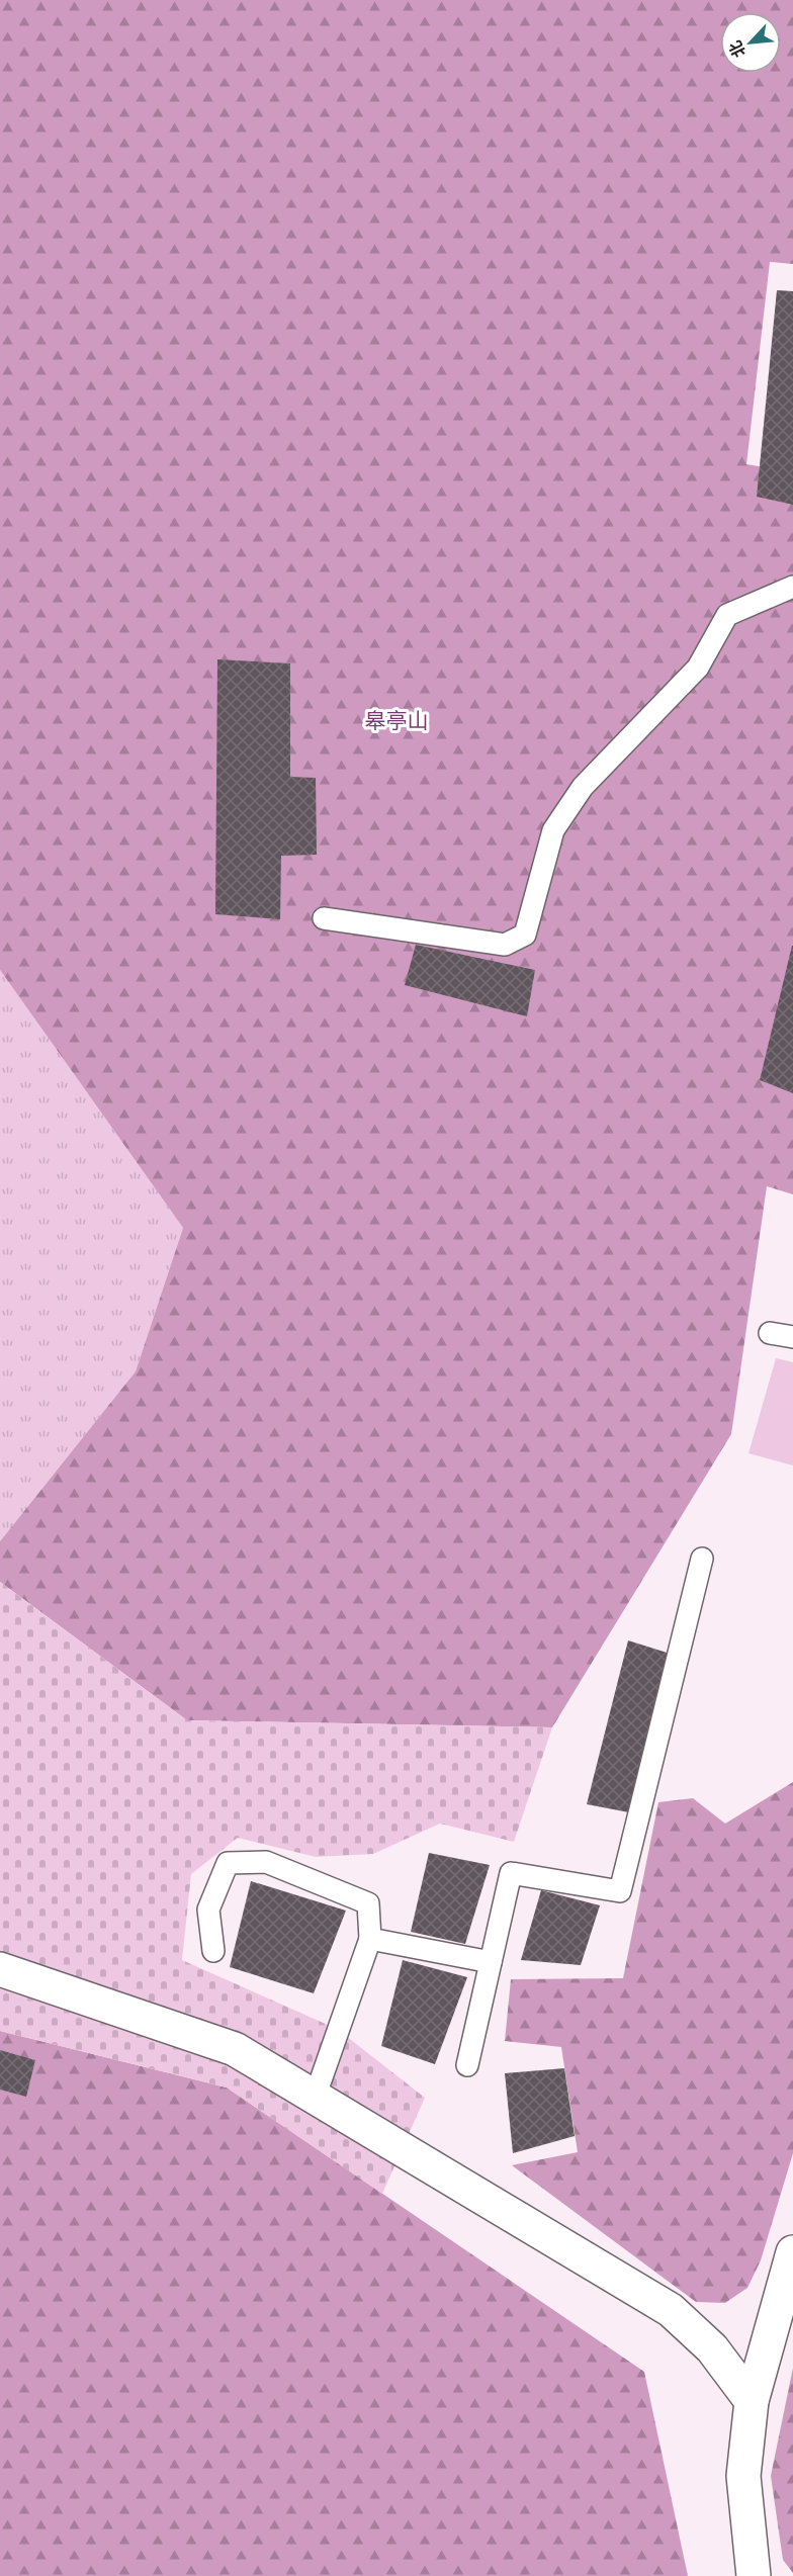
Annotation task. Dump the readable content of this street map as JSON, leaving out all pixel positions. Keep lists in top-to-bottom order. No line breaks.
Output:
{"parks":["皋亭山"],"north":"bottom left"}
